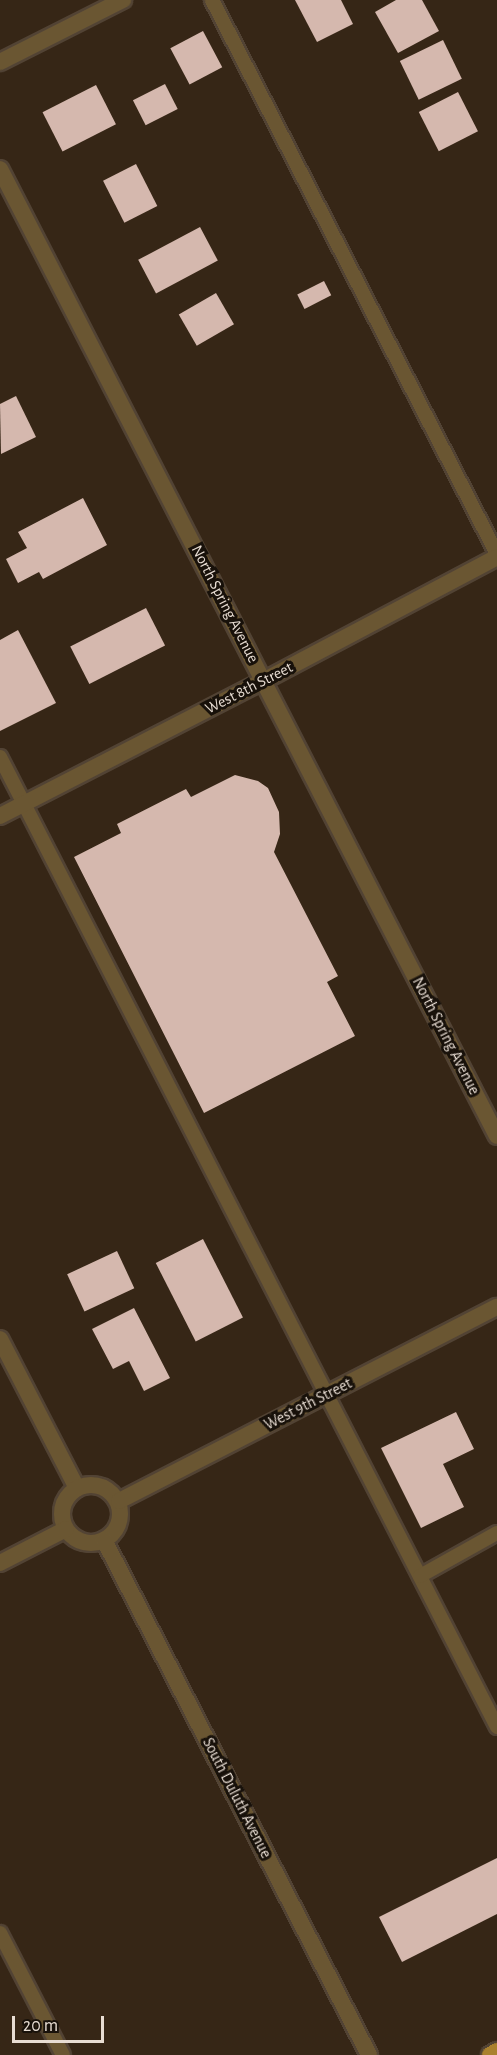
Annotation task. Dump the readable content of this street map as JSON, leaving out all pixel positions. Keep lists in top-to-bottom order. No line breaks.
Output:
{"streets":{"street":["North Spring Avenue","West 8th Street","West 9th Street","South Duluth Avenue"]},"crossings":[["North Spring Avenue","West 8th Street"],["West 9th Street","South Duluth Avenue"]],"scale_bar":"20 m"}
